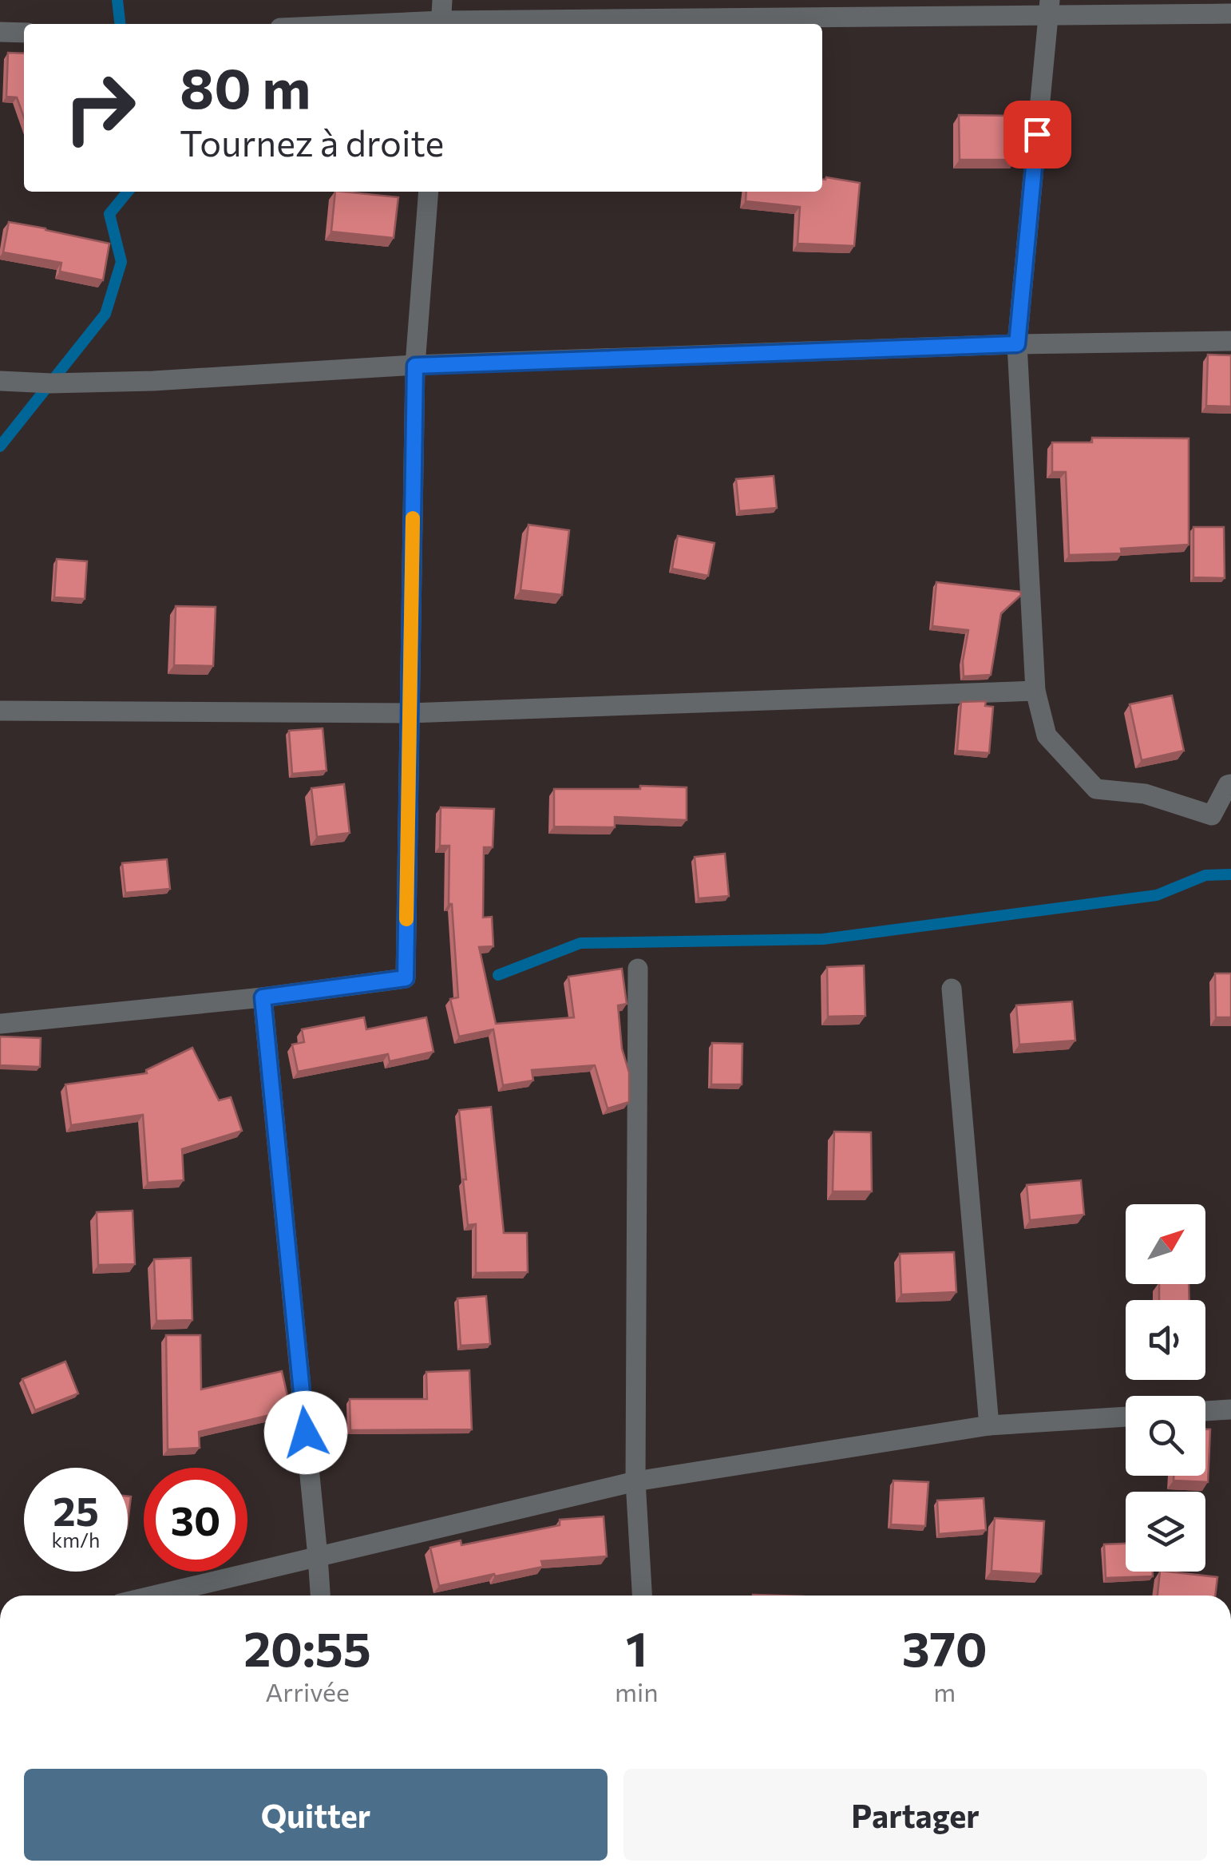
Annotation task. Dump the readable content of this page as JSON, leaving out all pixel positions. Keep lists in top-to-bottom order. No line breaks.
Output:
{"north":"top right","page":{"turn":["80 m","Tournez à droite"],"speed":"25 km/h","limit":"30","eta":["20:55","Arrivée","1","min","370","m"],"buttons":["Quitter","Partager"]}}
